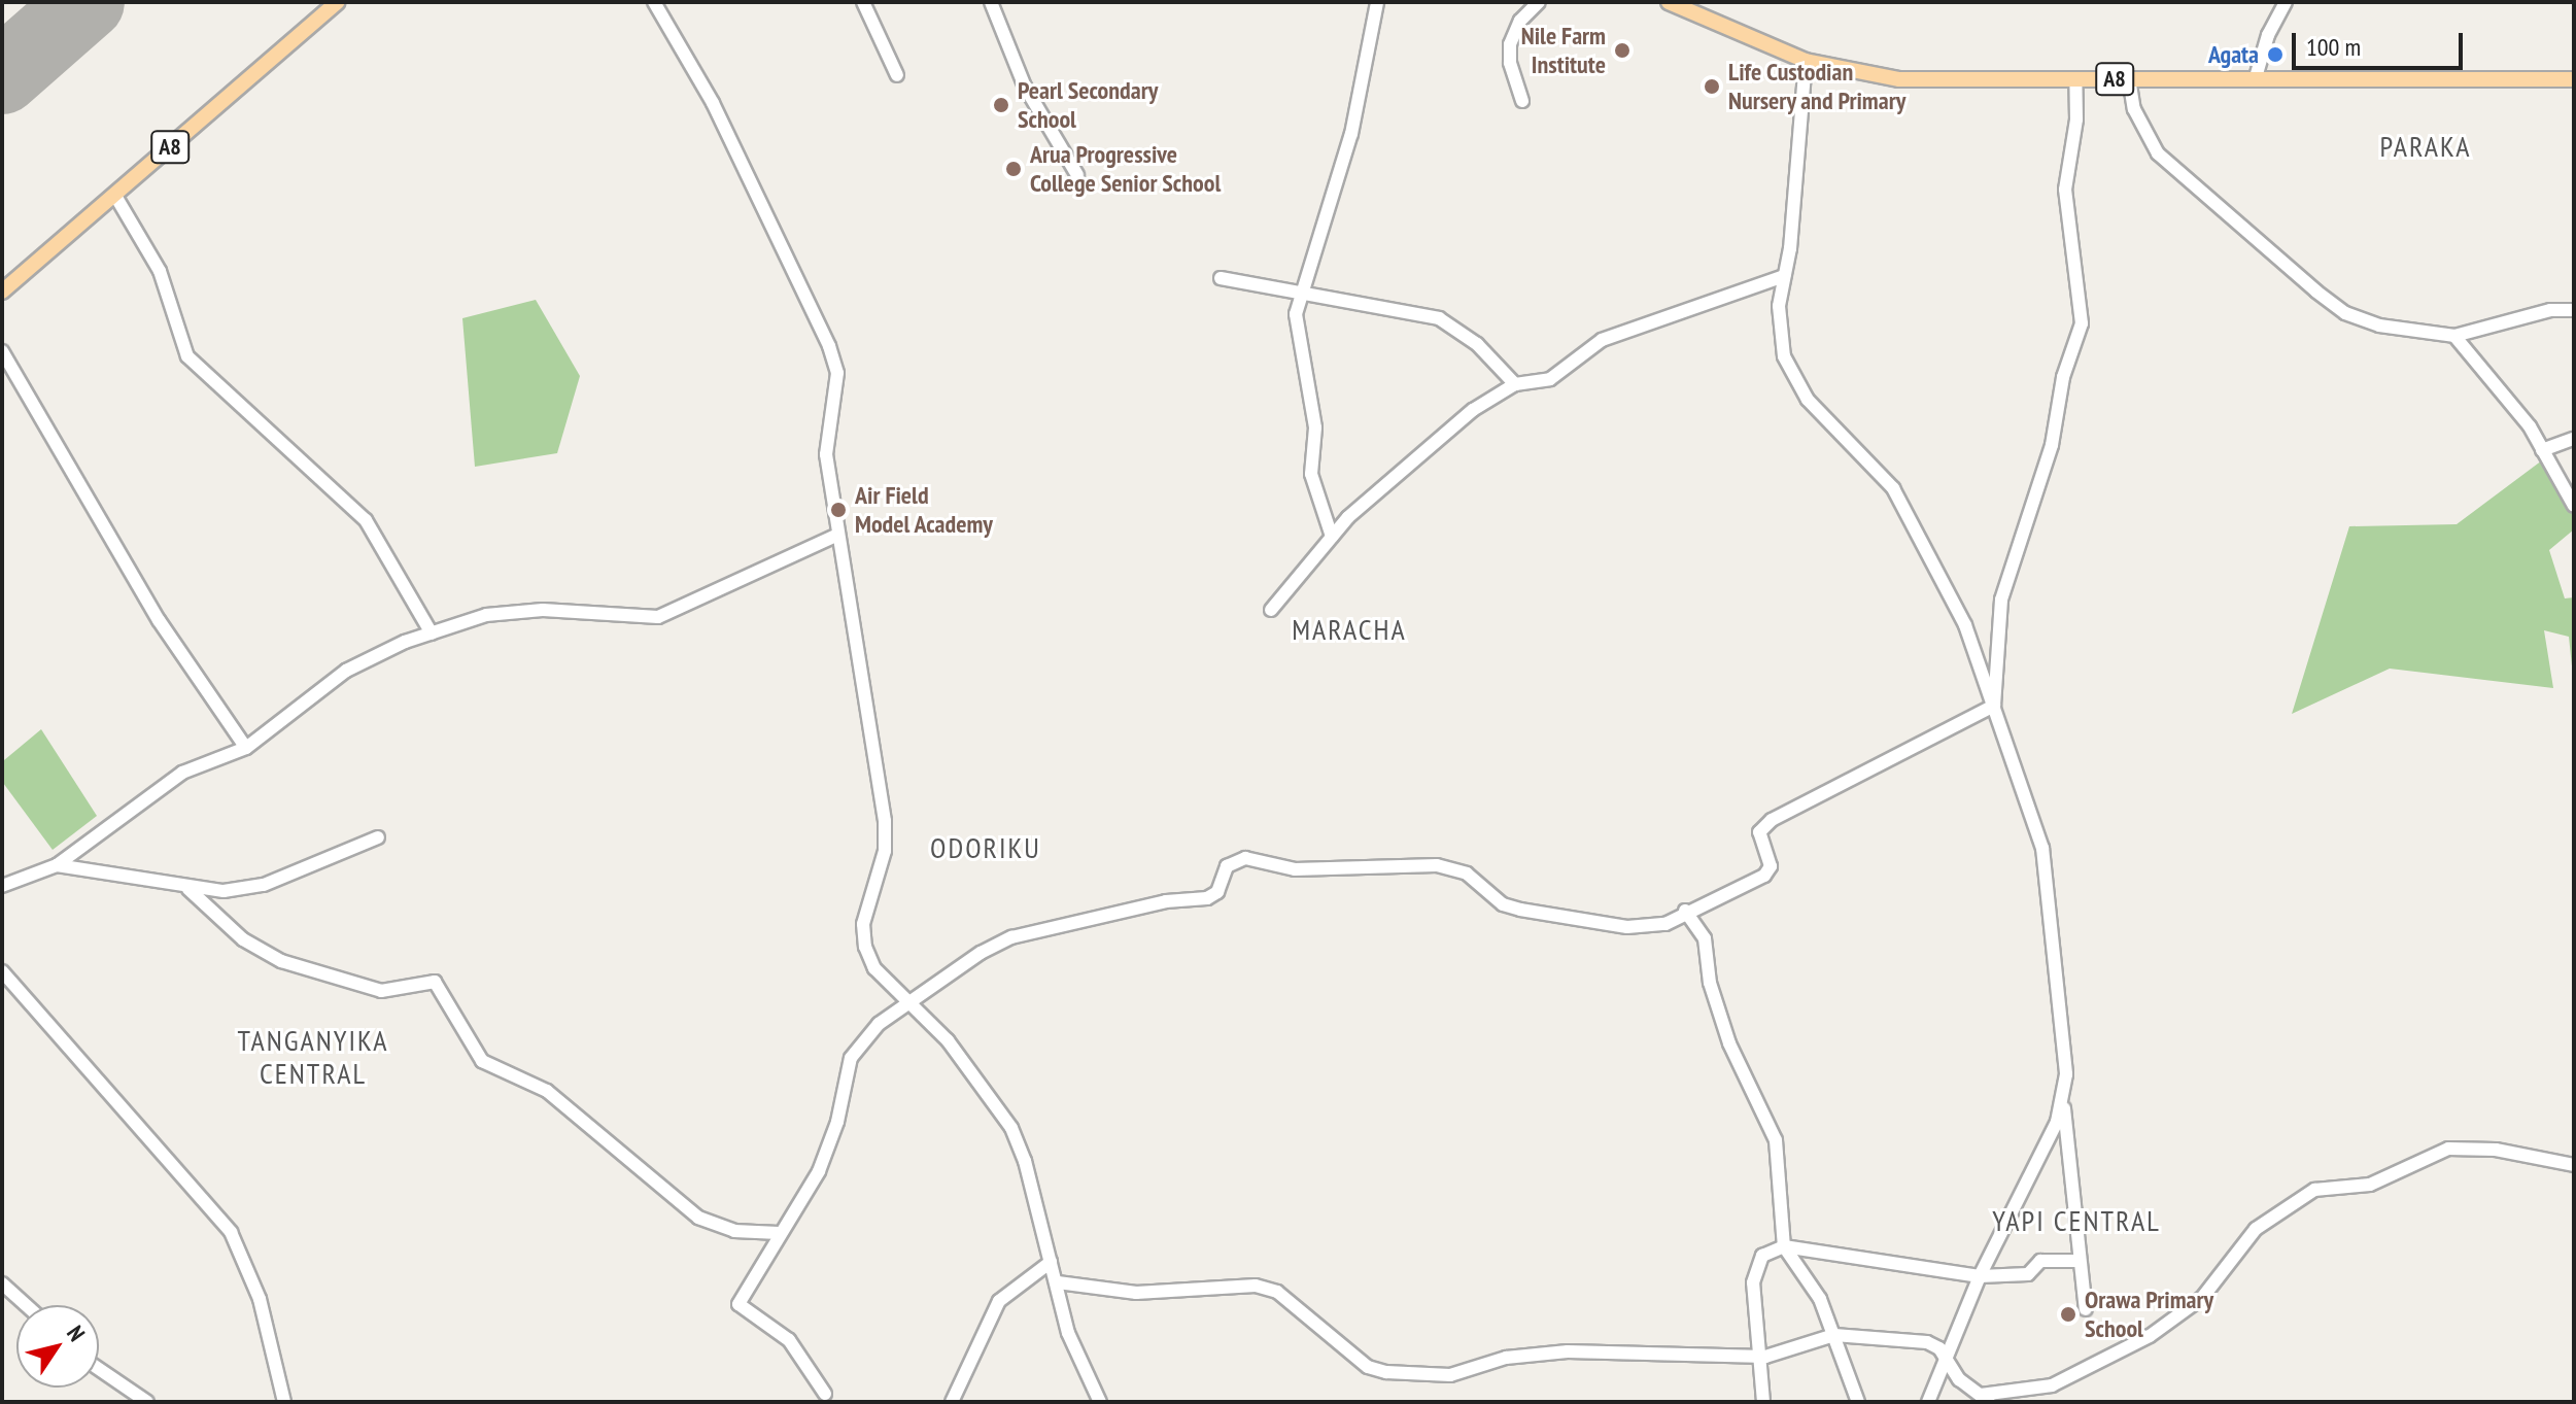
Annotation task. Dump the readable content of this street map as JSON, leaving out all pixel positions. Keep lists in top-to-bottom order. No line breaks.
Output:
{"streets":{"main road":["A8"]},"districts":["PARAKA","MARACHA","ODORIKU","TANGANYIKA CENTRAL","YAPI CENTRAL"],"places":["Nile Farm Institute","Agata","Life Custodian Nursery and Primary","Pearl Secondary School","Arua Progressive College Senior School","Air Field Model Academy","Orawa Primary School"],"scale_bar":"100 m","north":"top right"}
